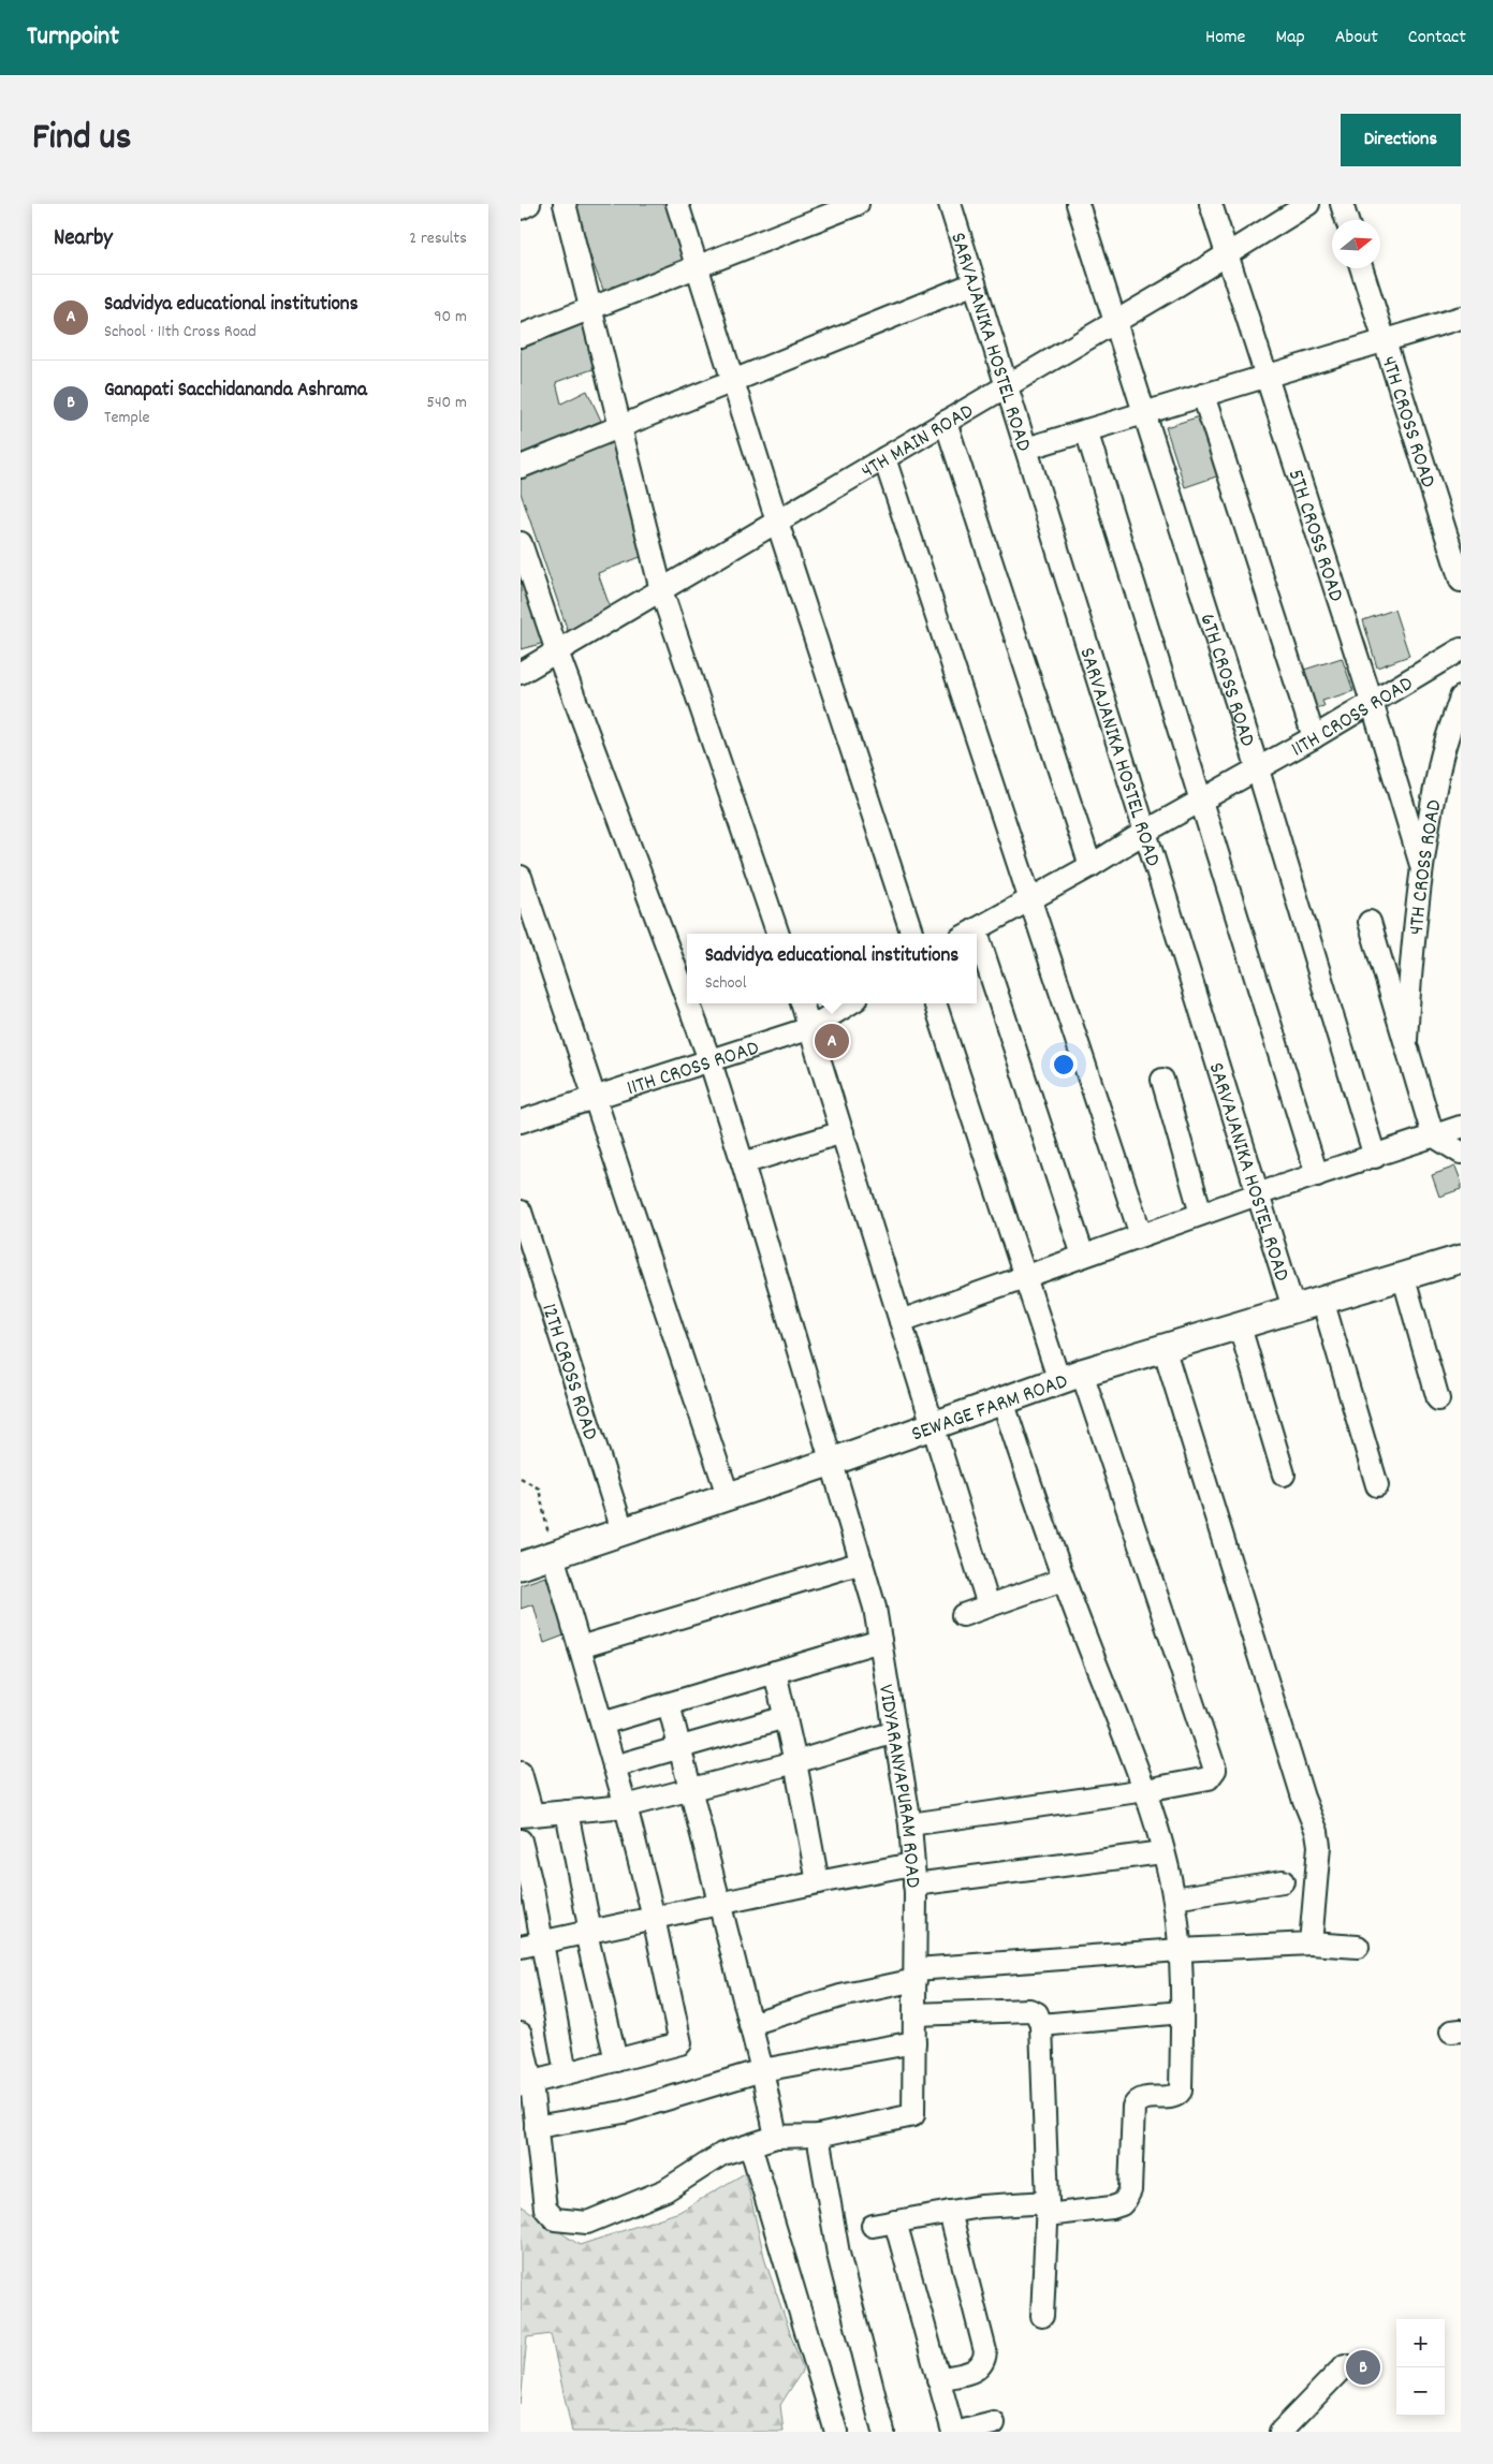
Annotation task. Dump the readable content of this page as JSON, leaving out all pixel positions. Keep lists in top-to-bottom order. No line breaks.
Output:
{"streets":{"main road":["SEWAGE FARM ROAD"],"street":["SARVAJANIKA HOSTEL ROAD","4TH CROSS ROAD","4TH MAIN ROAD","5TH CROSS ROAD","6TH CROSS ROAD","11TH CROSS ROAD","12TH CROSS ROAD","VIDYARANYAPURAM ROAD"]},"crossings":[["SARVAJANIKA HOSTEL ROAD","4TH MAIN ROAD"],["SARVAJANIKA HOSTEL ROAD","11TH CROSS ROAD"],["SARVAJANIKA HOSTEL ROAD","SEWAGE FARM ROAD"],["4TH CROSS ROAD","5TH CROSS ROAD"],["4TH MAIN ROAD","5TH CROSS ROAD"],["4TH MAIN ROAD","6TH CROSS ROAD"],["4TH MAIN ROAD","VIDYARANYAPURAM ROAD"],["5TH CROSS ROAD","11TH CROSS ROAD"],["6TH CROSS ROAD","11TH CROSS ROAD"],["11TH CROSS ROAD","VIDYARANYAPURAM ROAD"],["12TH CROSS ROAD","SEWAGE FARM ROAD"],["SEWAGE FARM ROAD","VIDYARANYAPURAM ROAD"]],"north":"right","page":{"header":"Turnpoint","nav":["Home","Map","About","Contact"],"title":"Find us","buttons":"Directions","heading":["Nearby","2 results"],"list":[{"mark":"A","name":"Sadvidya educational institutions","note":"School · 11th Cross Road","value":"90 m"},{"mark":"B","name":"Ganapati Sacchidananda Ashrama","note":"Temple","value":"540 m"}],"popup":["Sadvidya educational institutions","School"],"pins":["A","B"],"map_buttons":["+","−"]}}
